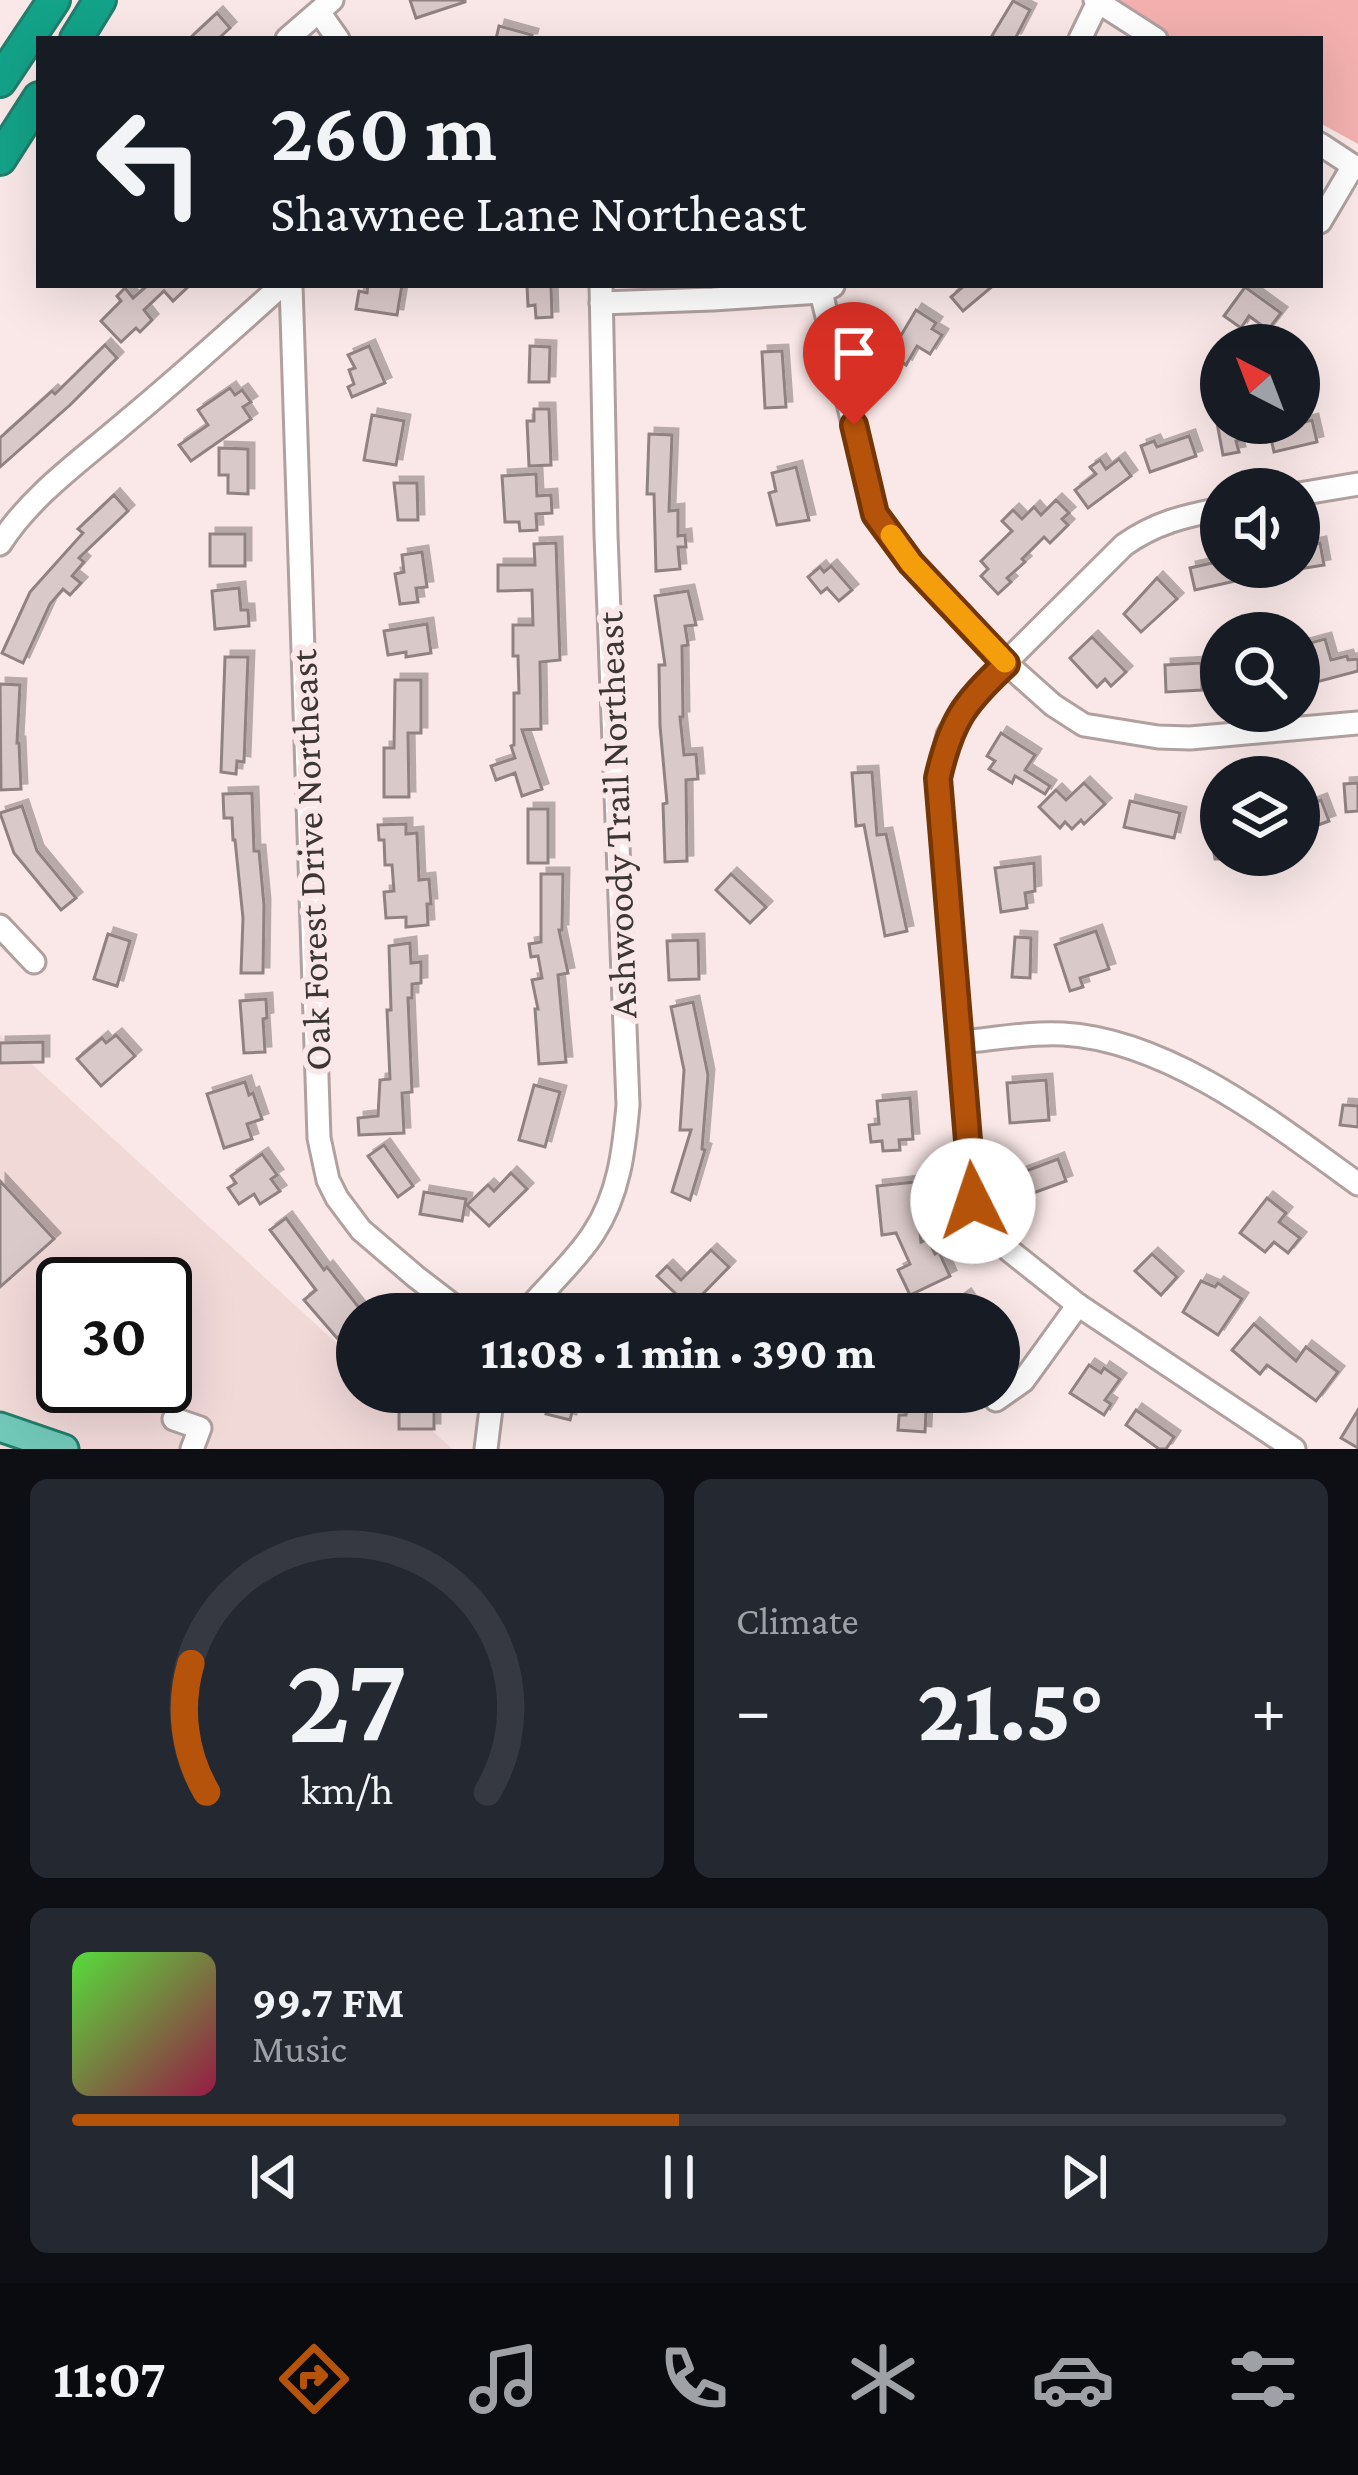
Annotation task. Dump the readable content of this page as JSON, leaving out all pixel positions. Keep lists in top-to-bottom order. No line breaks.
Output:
{"streets":{"street":["Ashwoody Trail Northeast","Oak Forest Drive Northeast"]},"north":"top left","page":{"turn":["260 m","Shawnee Lane Northeast"],"limit":"30","trip":"11:08 · 1 min · 390 m","tile":"Climate","heat":["−","21.5°","+"],"song":["99.7 FM","Music"],"tabs":"11:07","gauge":["27","km/h"]}}
